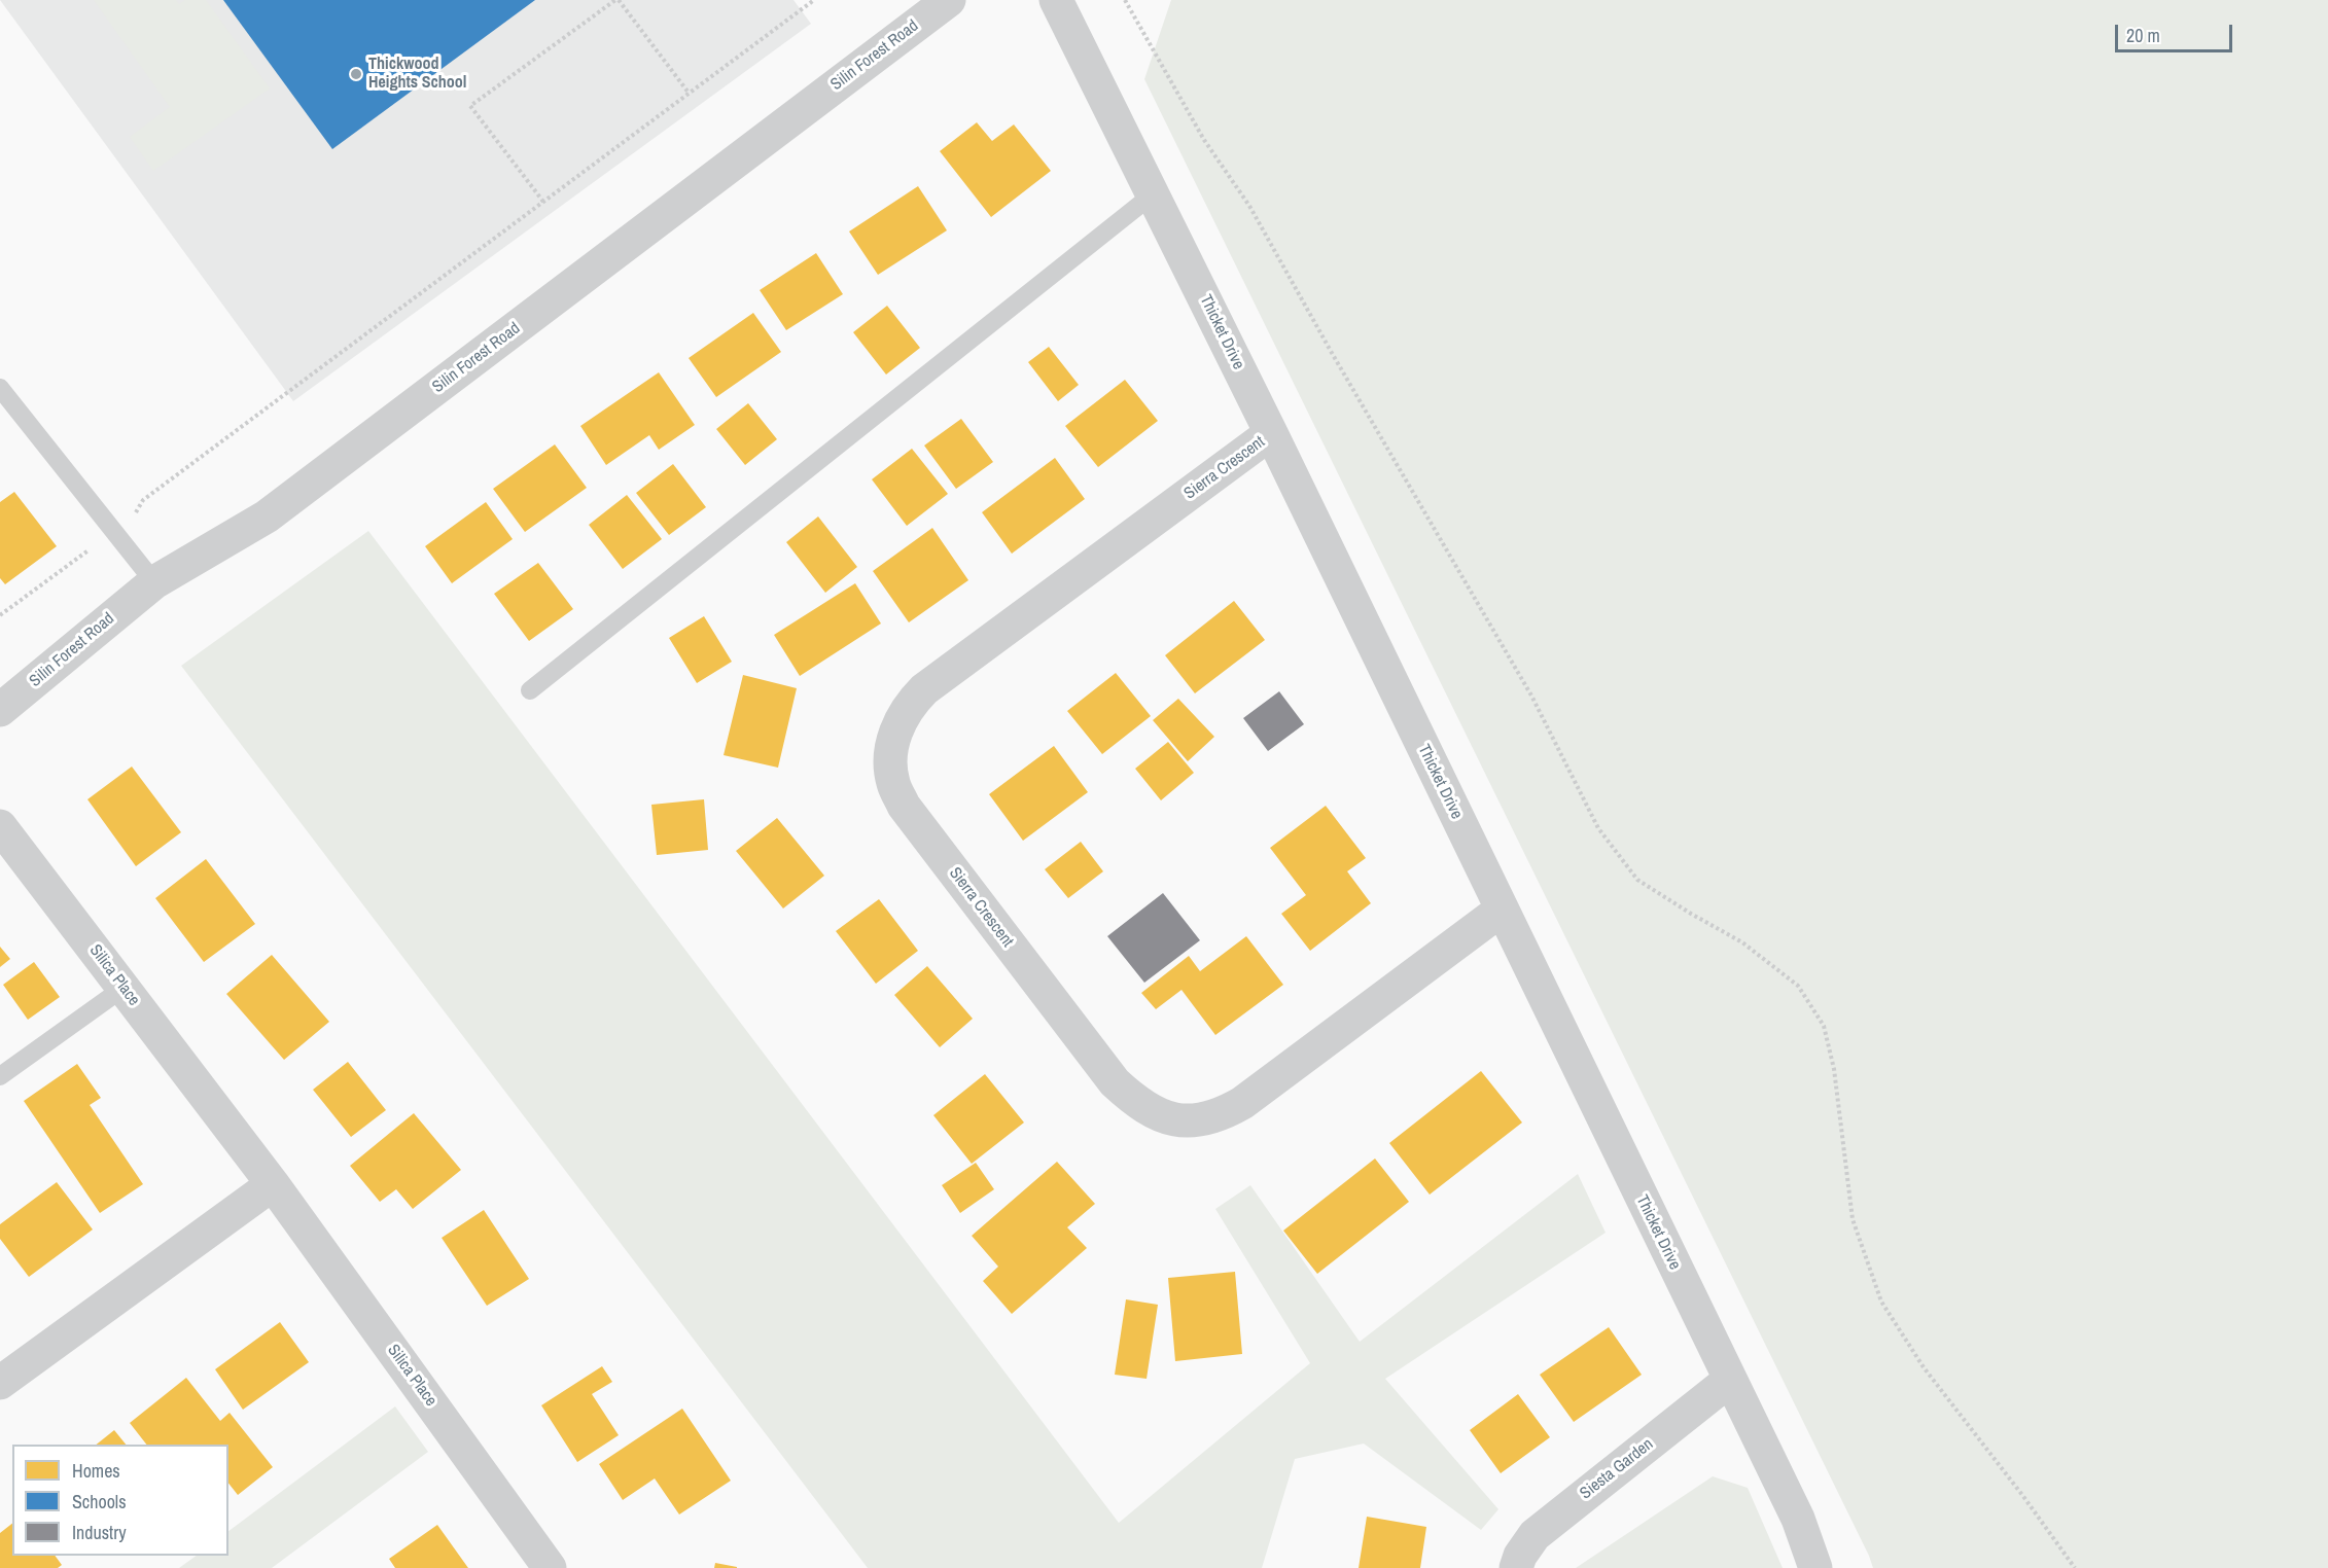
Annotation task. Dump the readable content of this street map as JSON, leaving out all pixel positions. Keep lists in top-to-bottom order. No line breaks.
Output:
{"streets":{"street":["Silin Forest Road","Thicket Drive","Sierra Crescent","Silica Place","Siesta Garden"]},"crossings":[["Thicket Drive","Sierra Crescent"],["Thicket Drive","Siesta Garden"]],"places":["Thickwood Heights School"],"legend":["Homes","Schools","Industry"],"scale_bar":"20 m"}
